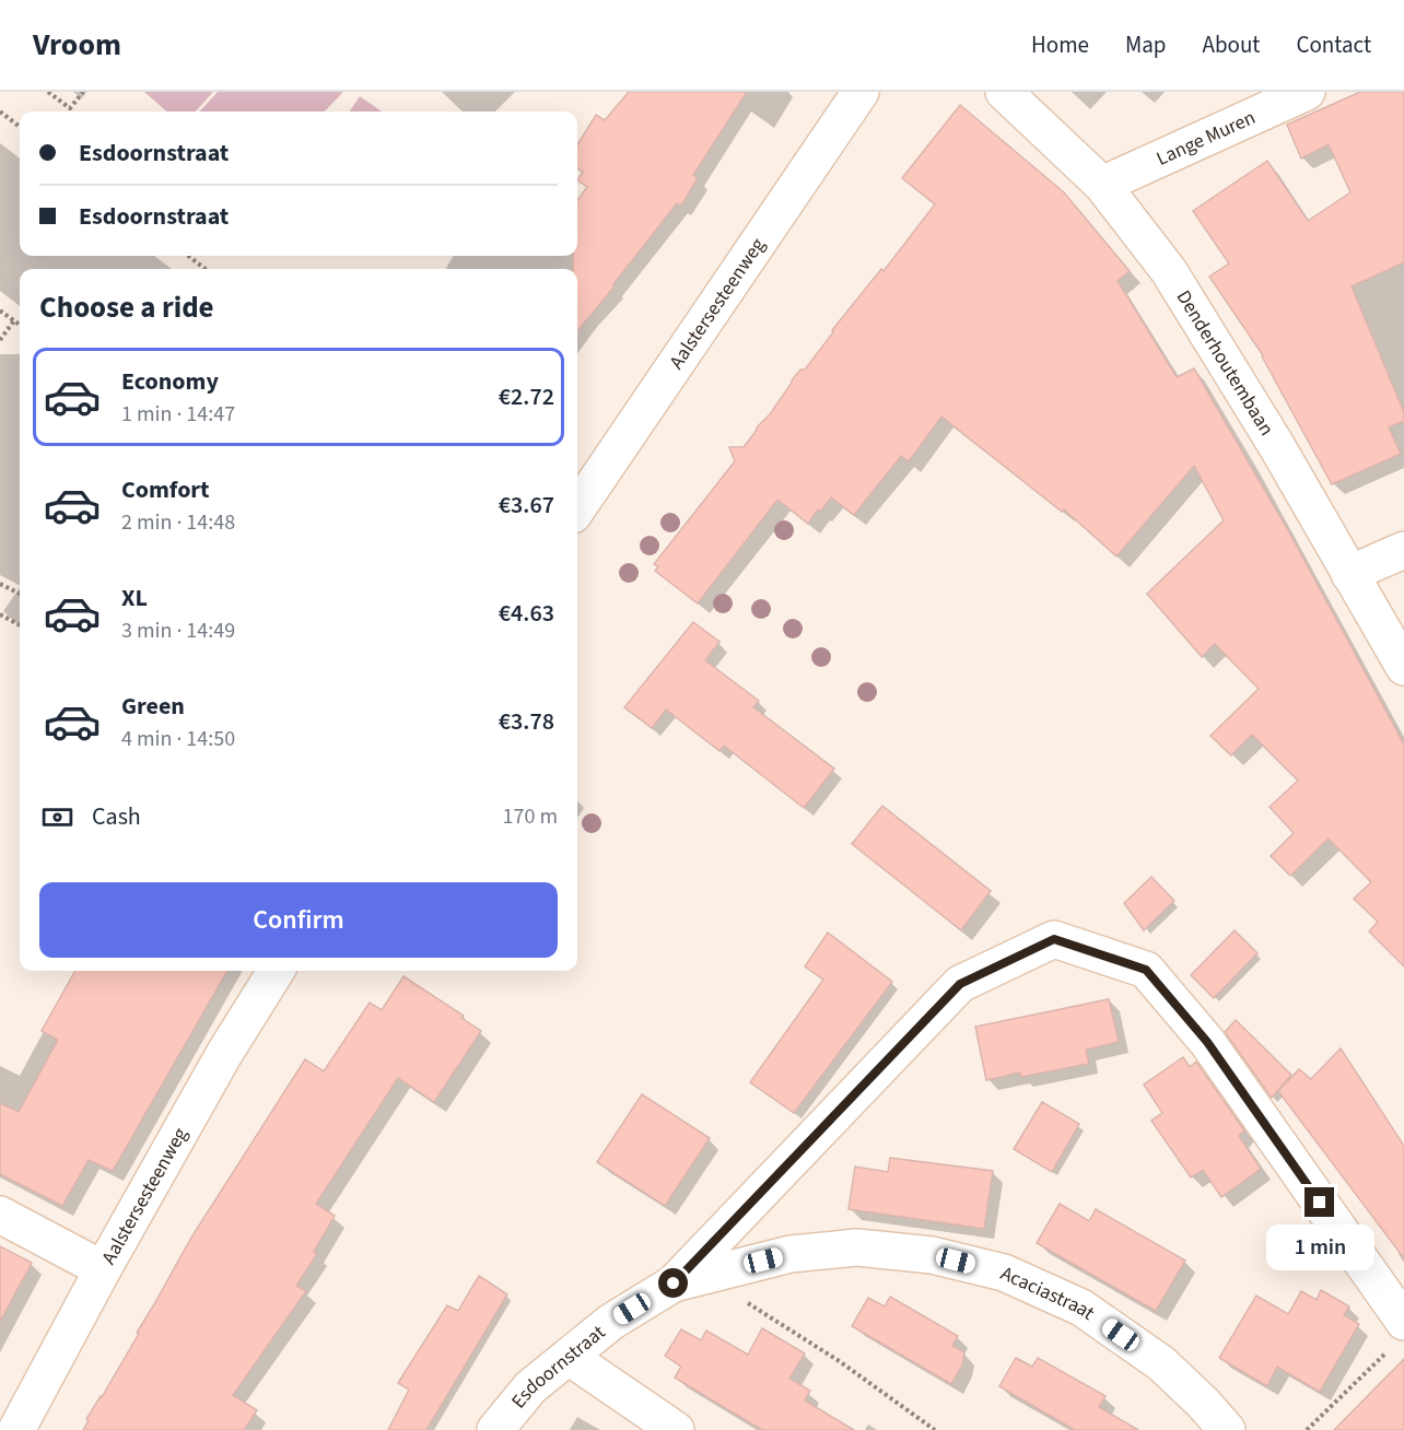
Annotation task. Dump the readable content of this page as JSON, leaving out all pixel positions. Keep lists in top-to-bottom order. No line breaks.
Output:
{"streets":{"street":["Lange Muren","Aalstersesteenweg","Denderhoutembaan","Acaciastraat","Esdoornstraat"]},"crossings":[["Lange Muren","Denderhoutembaan"],["Acaciastraat","Esdoornstraat"]],"page":{"header":"Vroom","nav":["Home","Map","About","Contact"],"banner":["Esdoornstraat","Esdoornstraat"],"heading":"Choose a ride","list":[{"name":"Economy","note":"1 min · 14:47","value":"€2.72"},{"name":"Comfort","note":"2 min · 14:48","value":"€3.67"},{"name":"XL","note":"3 min · 14:49","value":"€4.63"},{"name":"Green","note":"4 min · 14:50","value":"€3.78"}],"pay":["Cash","170 m"],"buttons":"Confirm","bubble":"1 min"}}
